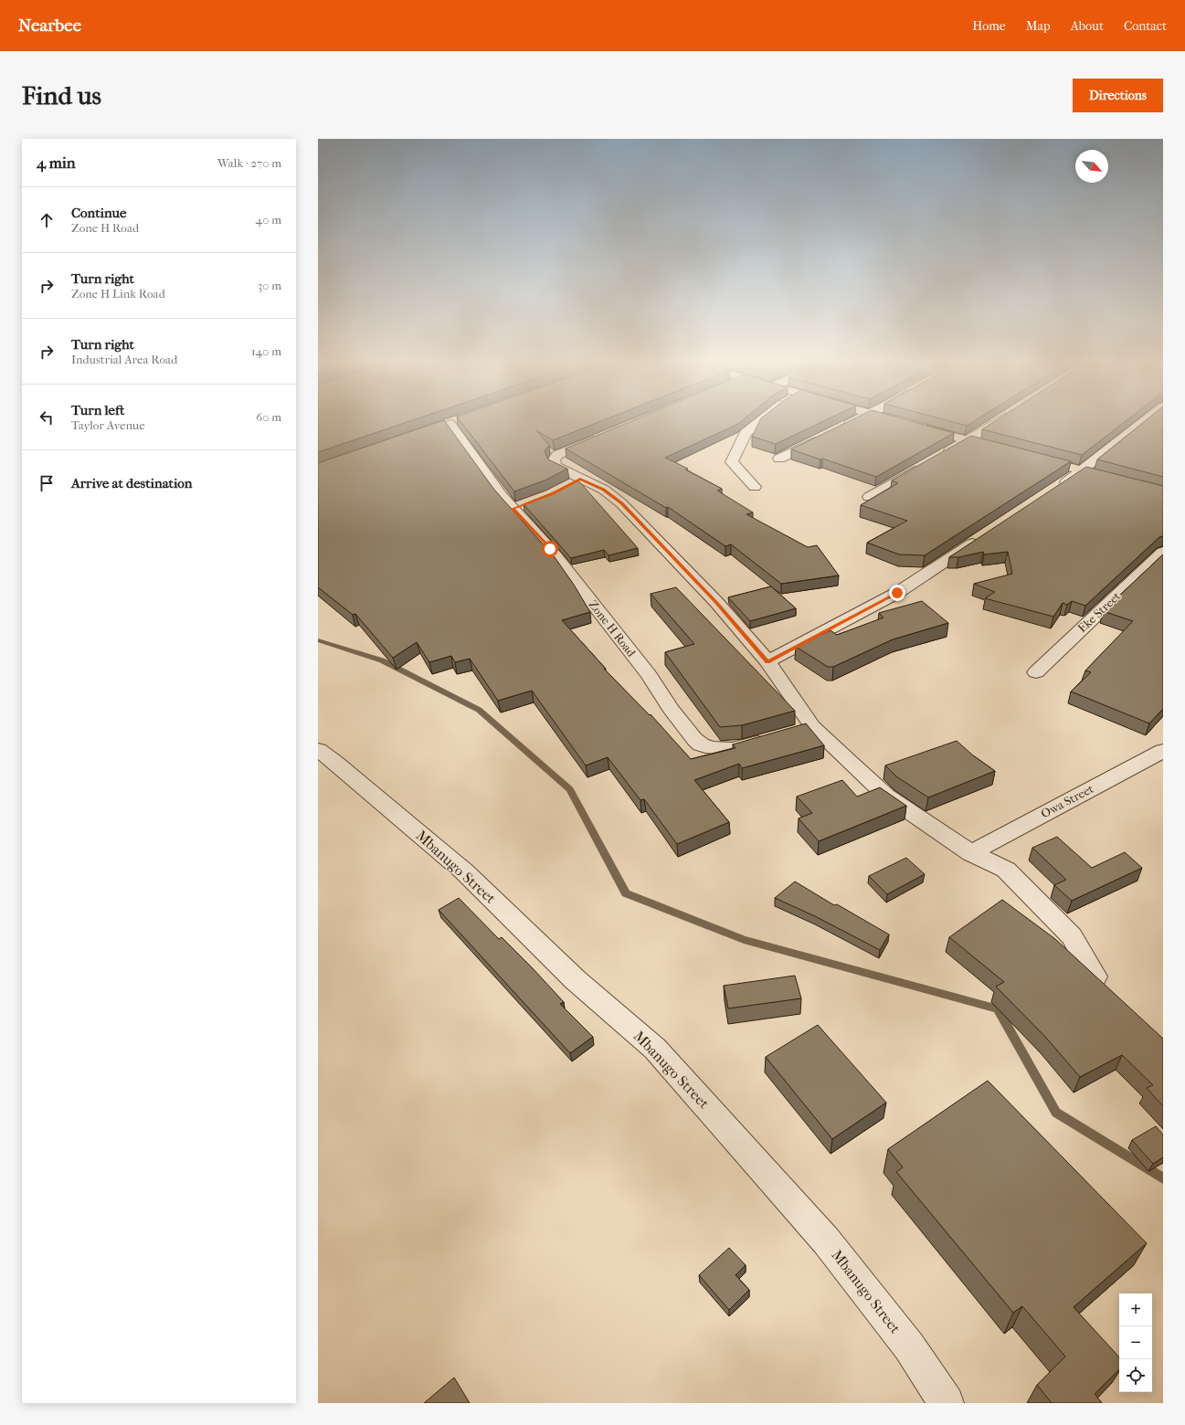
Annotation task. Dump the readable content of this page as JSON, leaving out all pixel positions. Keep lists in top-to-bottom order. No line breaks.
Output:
{"streets":{"street":["Eke Street","Zone H Road","Owa Street","Mbanugo Street"]},"north":"bottom right","page":{"header":"Nearbee","nav":["Home","Map","About","Contact"],"buttons":"Directions","title":"Find us","heading":["4 min","Walk · 270 m"],"list":[["Continue","Zone H Road","40 m"],["Turn right","Zone H Link Road","30 m"],["Turn right","Industrial Area Road","140 m"],["Turn left","Taylor Avenue","60 m"],"Arrive at destination"],"map_buttons":["+","−"]}}
